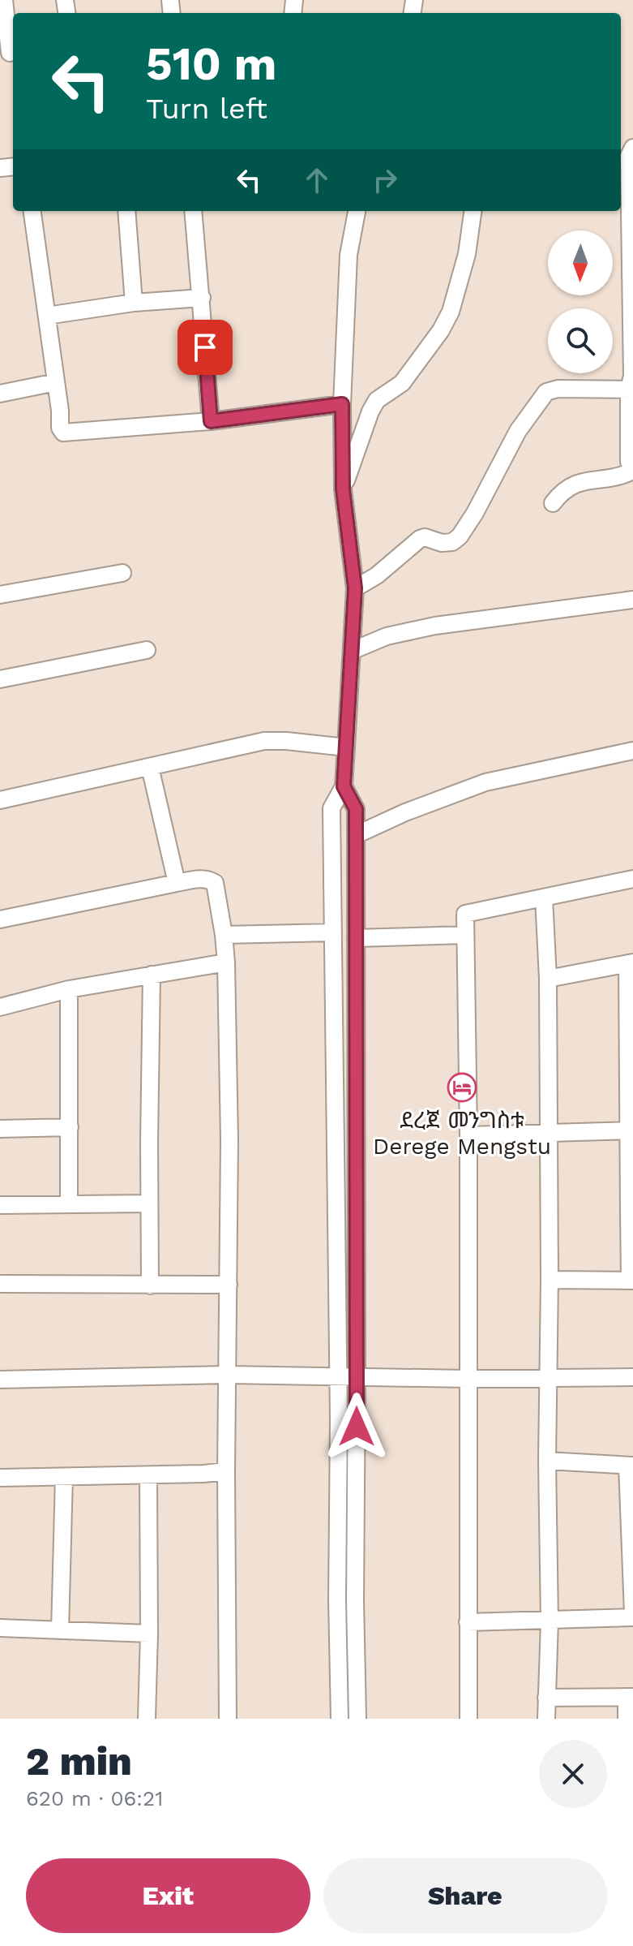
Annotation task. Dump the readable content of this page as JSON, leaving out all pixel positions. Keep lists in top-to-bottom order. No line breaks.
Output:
{"places":{"hotel":["ደረጀ መንግስቱ Derege Mengstu"]},"north":"bottom","page":{"turn":["510 m","Turn left"],"heading":["2 min","620 m · 06:21"],"buttons":["Exit","Share"]}}
